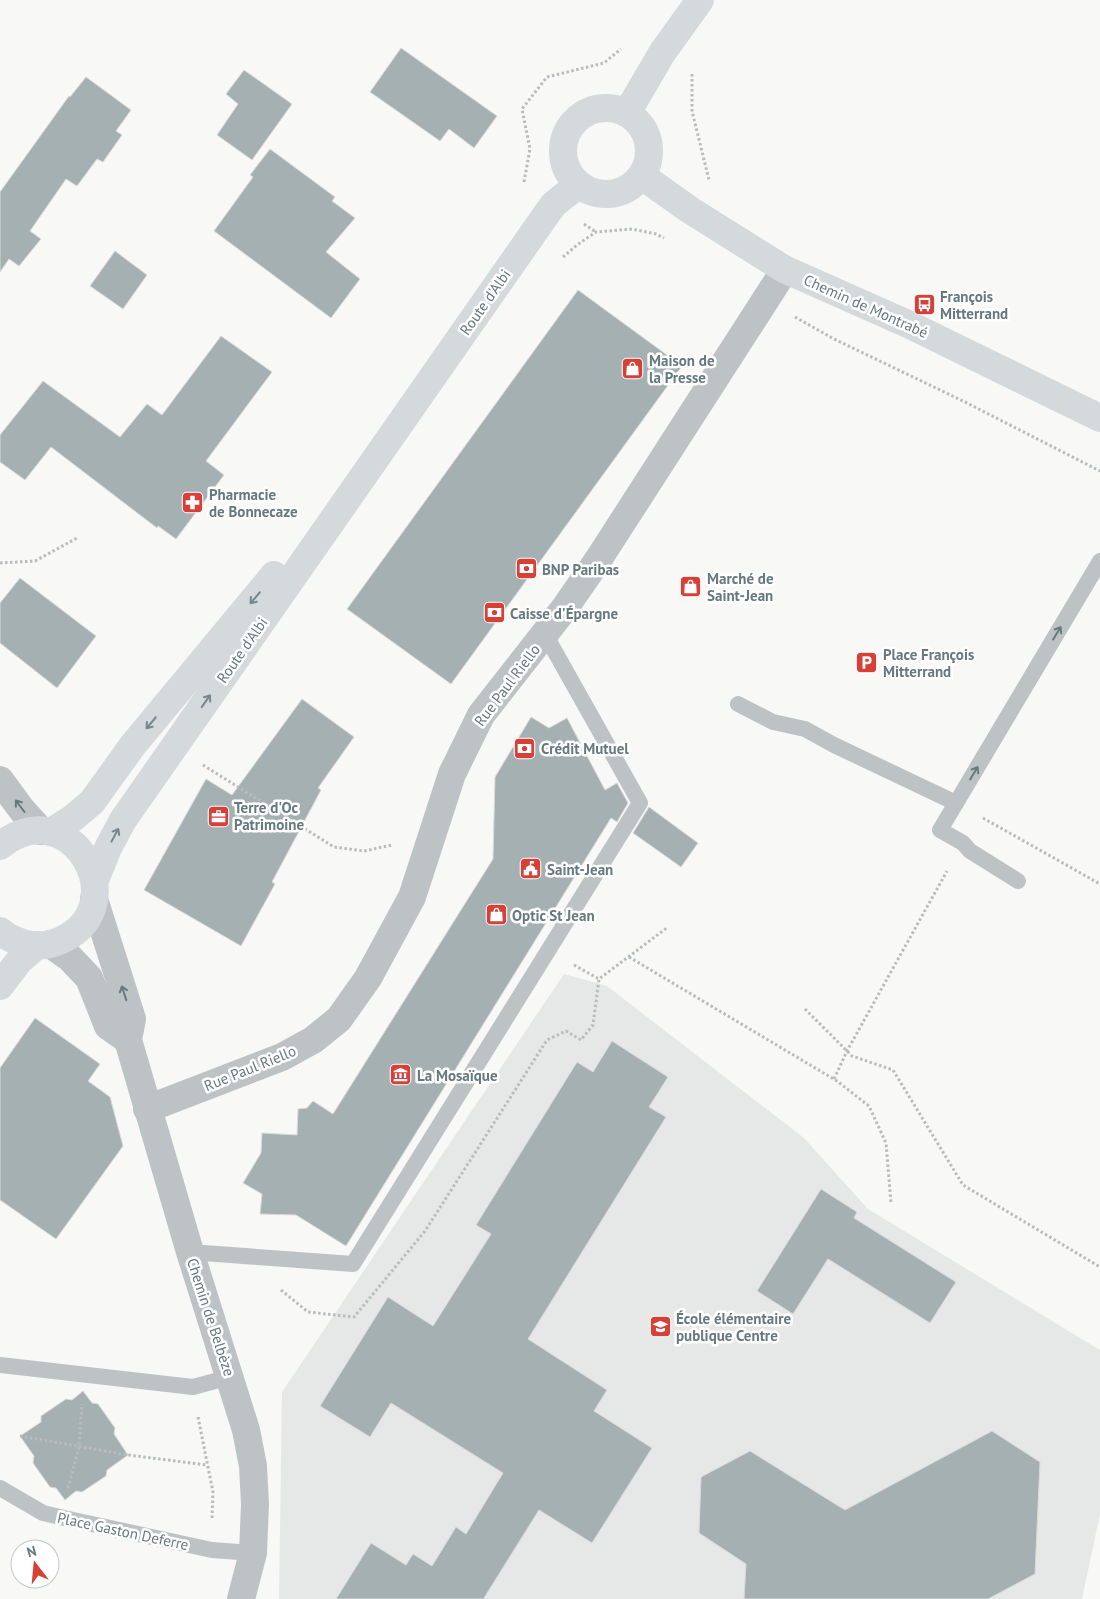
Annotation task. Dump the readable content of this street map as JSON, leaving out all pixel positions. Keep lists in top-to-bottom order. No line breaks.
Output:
{"streets":{"main road":["Route d'Albi","Chemin de Montrabé"],"street":["Rue Paul Riello","Chemin de Belbèze"],"lane":["Place Gaston Deferre"]},"crossings":[["Route d'Albi","Chemin de Montrabé"],["Route d'Albi","Chemin de Belbèze"],["Chemin de Montrabé","Rue Paul Riello"],["Rue Paul Riello","Chemin de Belbèze"],["Chemin de Belbèze","Place Gaston Deferre"]],"places":{"bus stop":["François Mitterrand"],"shop":["Maison de la Presse","Marché de Saint-Jean","Optic St Jean"],"pharmacy":["Pharmacie de Bonnecaze"],"bank":["BNP Paribas","Caisse d'Épargne","Crédit Mutuel"],"parking":["Place François Mitterrand"],"office":["Terre d'Oc Patrimoine"],"public building":["Saint-Jean"],"museum":["La Mosaïque"],"school or university":["École élémentaire publique Centre"]},"north":"top"}
